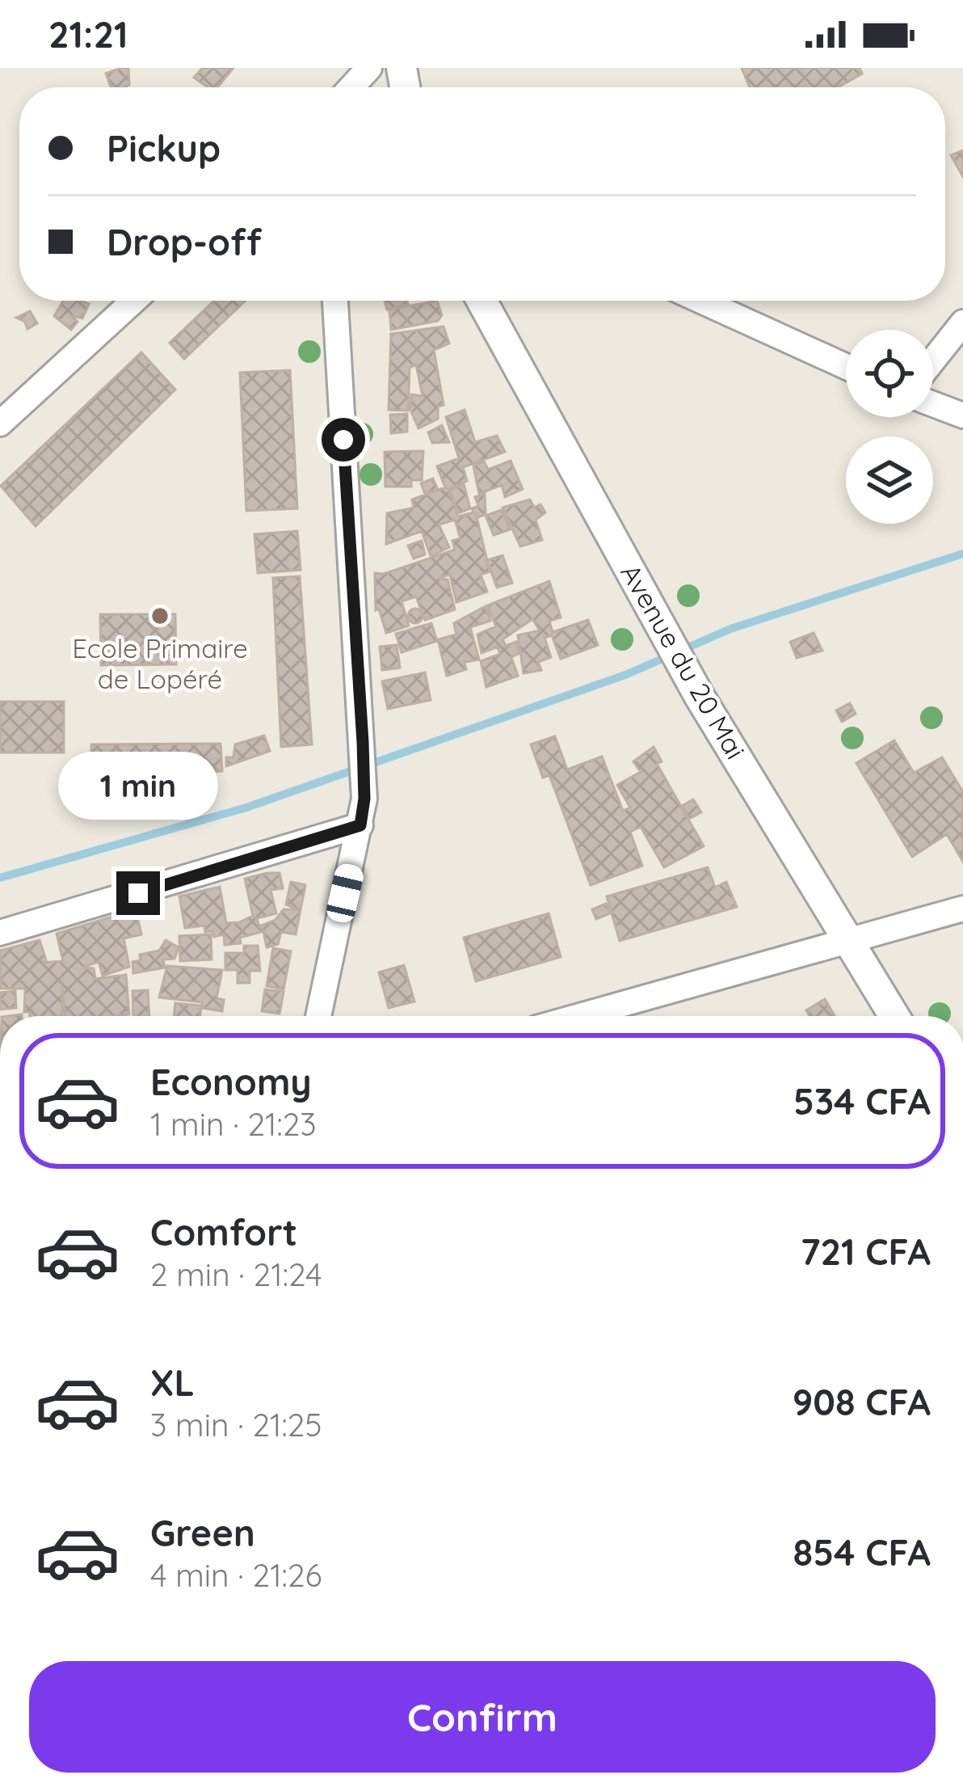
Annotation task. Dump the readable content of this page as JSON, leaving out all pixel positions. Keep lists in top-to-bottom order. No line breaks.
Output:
{"streets":{"street":["Avenue du 20 Mai"]},"places":["Ecole Primaire de Lopéré"],"page":{"status":"21:21","banner":["Pickup","Drop-off"],"bubble":"1 min","list":[{"name":"Economy","note":"1 min · 21:23","value":"534 CFA"},{"name":"Comfort","note":"2 min · 21:24","value":"721 CFA"},{"name":"XL","note":"3 min · 21:25","value":"908 CFA"},{"name":"Green","note":"4 min · 21:26","value":"854 CFA"}],"buttons":"Confirm"}}
